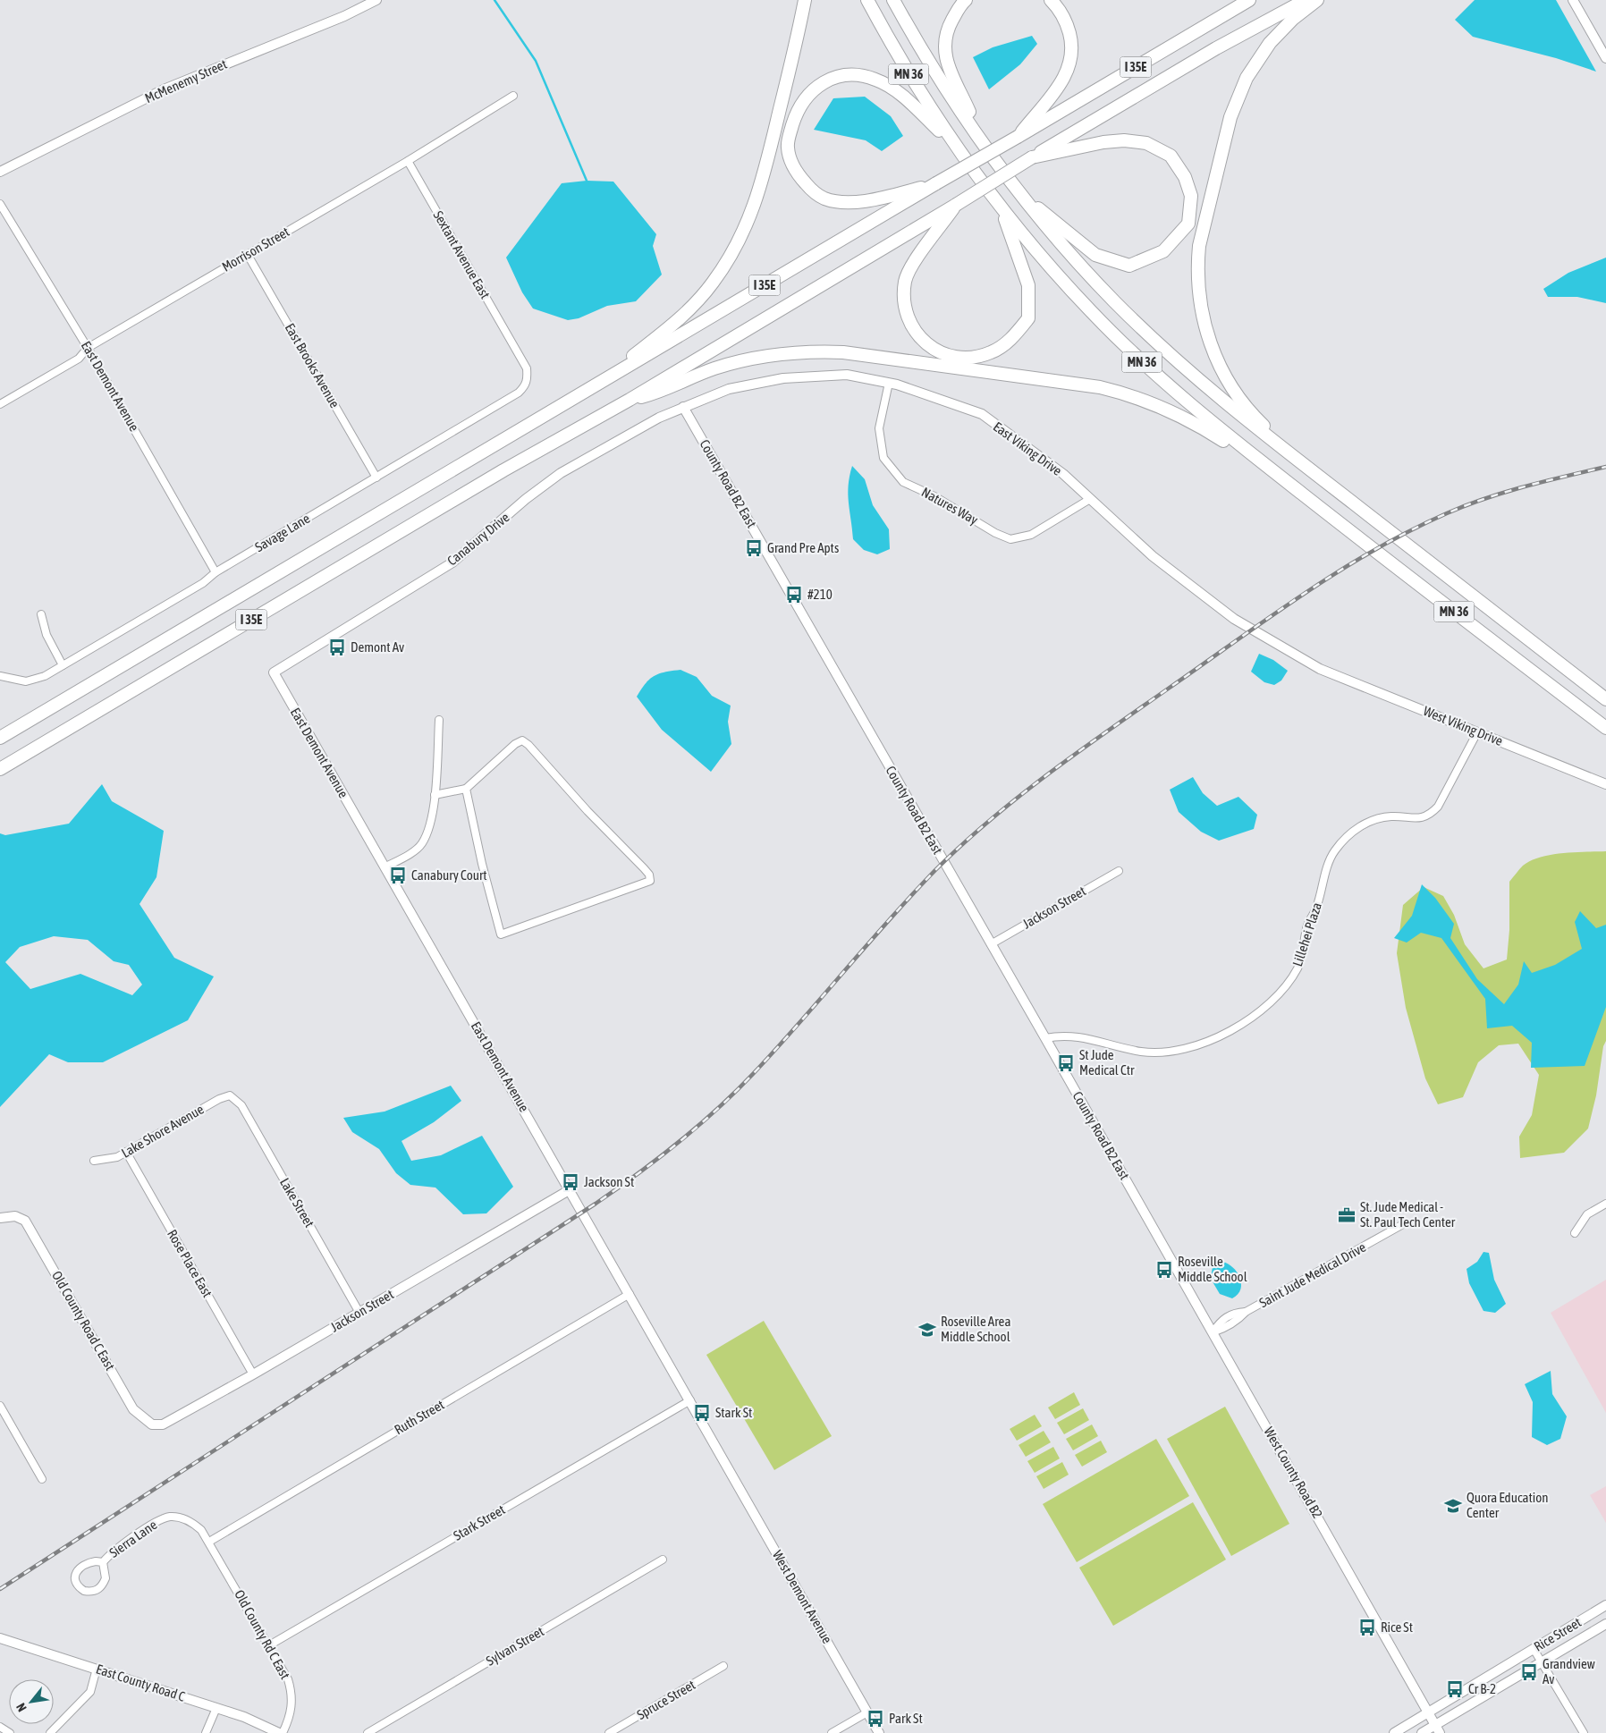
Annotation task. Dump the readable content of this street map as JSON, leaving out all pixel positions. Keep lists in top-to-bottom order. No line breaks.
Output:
{"streets":{"highway":["I 35E","MN 36"],"street":["McMenemy Street","Morrison Street","Sextant Avenue East","East Brooks Avenue","East Demont Avenue","East Viking Drive","County Road B2 East","Natures Way","Savage Lane","Canabury Drive","West Viking Drive","Jackson Street","Lillehei Plaza","Lake Shore Avenue","Lake Street","Rose Place East","Saint Jude Medical Drive","Old County Road C East","Ruth Street","West County Road B2","Stark Street","Sierra Lane","West Demont Avenue","Old County Rd C East","Rice Street","Sylvan Street","East County Road C","Spruce Street"]},"crossings":[["Morrison Street","Sextant Avenue East"],["Morrison Street","East Brooks Avenue"],["Morrison Street","East Demont Avenue"],["Sextant Avenue East","Savage Lane"],["East Brooks Avenue","Savage Lane"],["East Demont Avenue","Savage Lane"],["East Demont Avenue","Canabury Drive"],["East Demont Avenue","Jackson Street"],["East Demont Avenue","Ruth Street"],["East Demont Avenue","Stark Street"],["East Demont Avenue","West Demont Avenue"],["East Viking Drive","County Road B2 East"],["East Viking Drive","Natures Way"],["East Viking Drive","Canabury Drive"],["East Viking Drive","West Viking Drive"],["County Road B2 East","Canabury Drive"],["County Road B2 East","Jackson Street"],["County Road B2 East","Lillehei Plaza"],["County Road B2 East","West County Road B2"],["West Viking Drive","Lillehei Plaza"],["Jackson Street","Lake Street"],["Jackson Street","Rose Place East"],["Jackson Street","Old County Road C East"],["Lake Shore Avenue","Lake Street"],["Lake Shore Avenue","Rose Place East"],["Saint Jude Medical Drive","West County Road B2"],["Ruth Street","Sierra Lane"],["Ruth Street","Old County Rd C East"],["West County Road B2","Rice Street"],["Stark Street","Old County Rd C East"],["Sierra Lane","Old County Rd C East"],["Old County Rd C East","East County Road C"]],"places":{"bus stop":["Grand Pre Apts","#210","Demont Av","Canabury Court","St Jude Medical Ctr","Jackson St","Roseville Middle School","Stark St","Rice St","Grandview Av","Cr B-2","Park St"],"office":["St. Jude Medical - St. Paul Tech Center"],"school or university":["Roseville Area Middle School","Quora Education Center"]},"north":"bottom left"}
